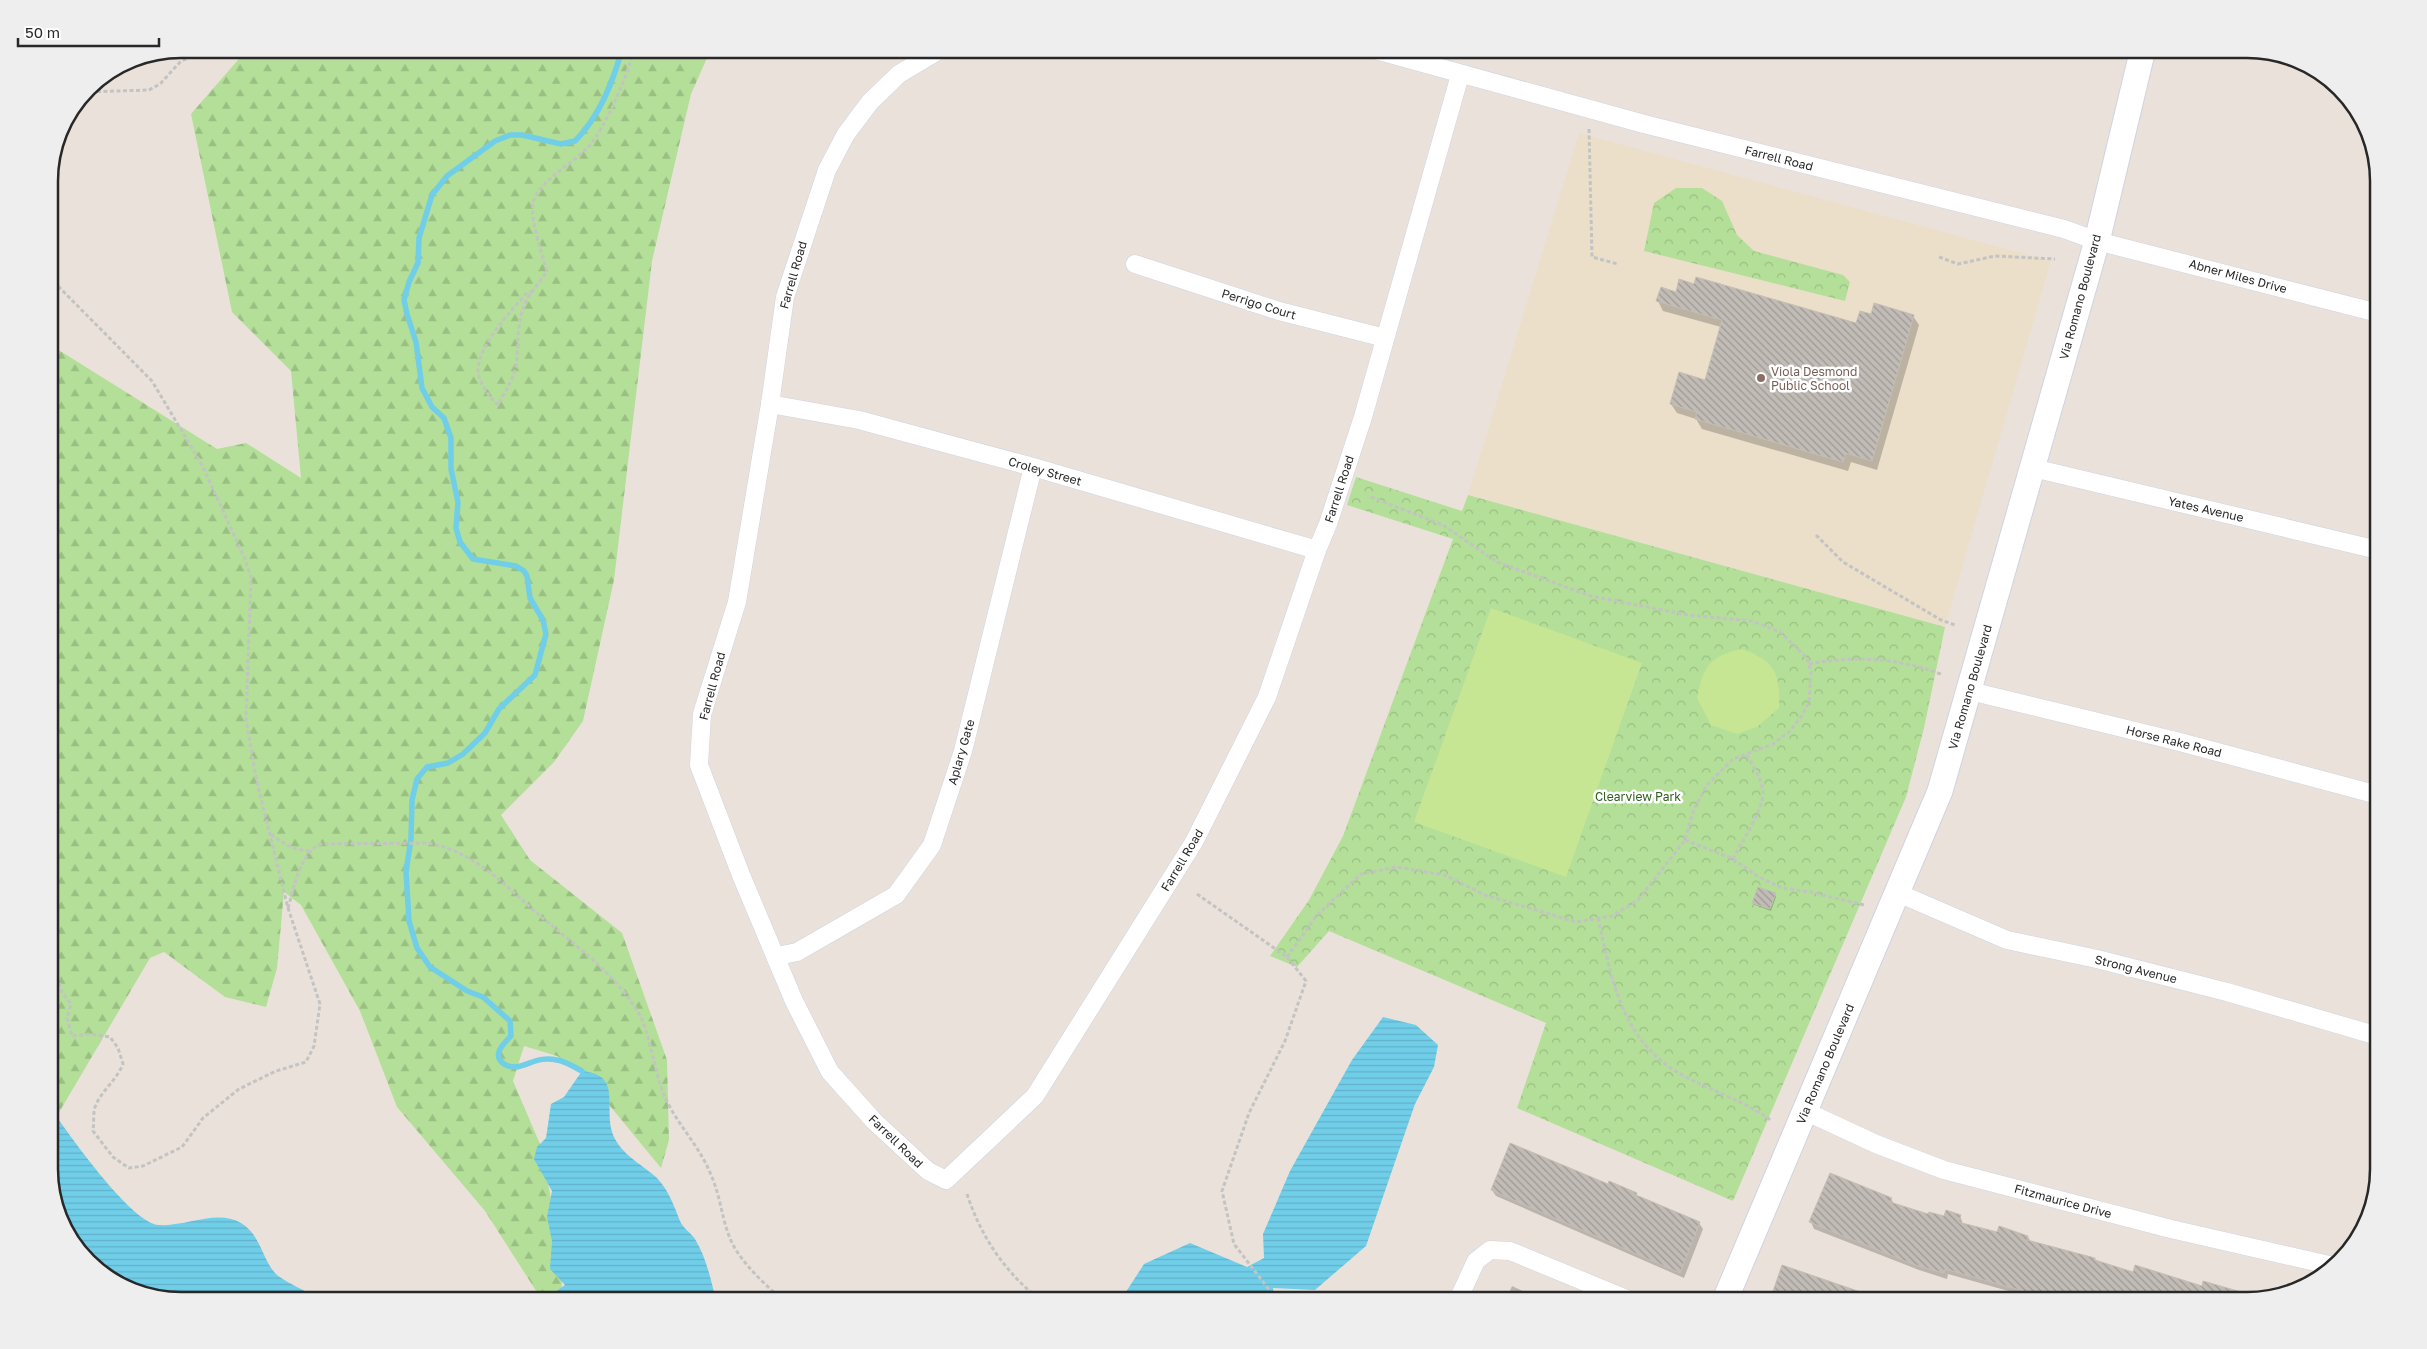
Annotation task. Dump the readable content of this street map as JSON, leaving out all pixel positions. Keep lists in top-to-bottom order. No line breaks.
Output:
{"streets":{"street":["Farrell Road","Abner Miles Drive","Via Romano Boulevard","Perrigo Court","Croley Street","Yates Avenue","Horse Rake Road","Aplary Gate","Strong Avenue","Fitzmaurice Drive"]},"crossings":[["Farrell Road","Abner Miles Drive"],["Farrell Road","Via Romano Boulevard"],["Farrell Road","Perrigo Court"],["Farrell Road","Croley Street"],["Farrell Road","Aplary Gate"],["Abner Miles Drive","Via Romano Boulevard"],["Via Romano Boulevard","Yates Avenue"],["Via Romano Boulevard","Horse Rake Road"],["Via Romano Boulevard","Strong Avenue"],["Via Romano Boulevard","Fitzmaurice Drive"],["Croley Street","Aplary Gate"]],"parks":["Clearview Park"],"places":["Viola Desmond Public School"],"scale_bar":"50 m"}
